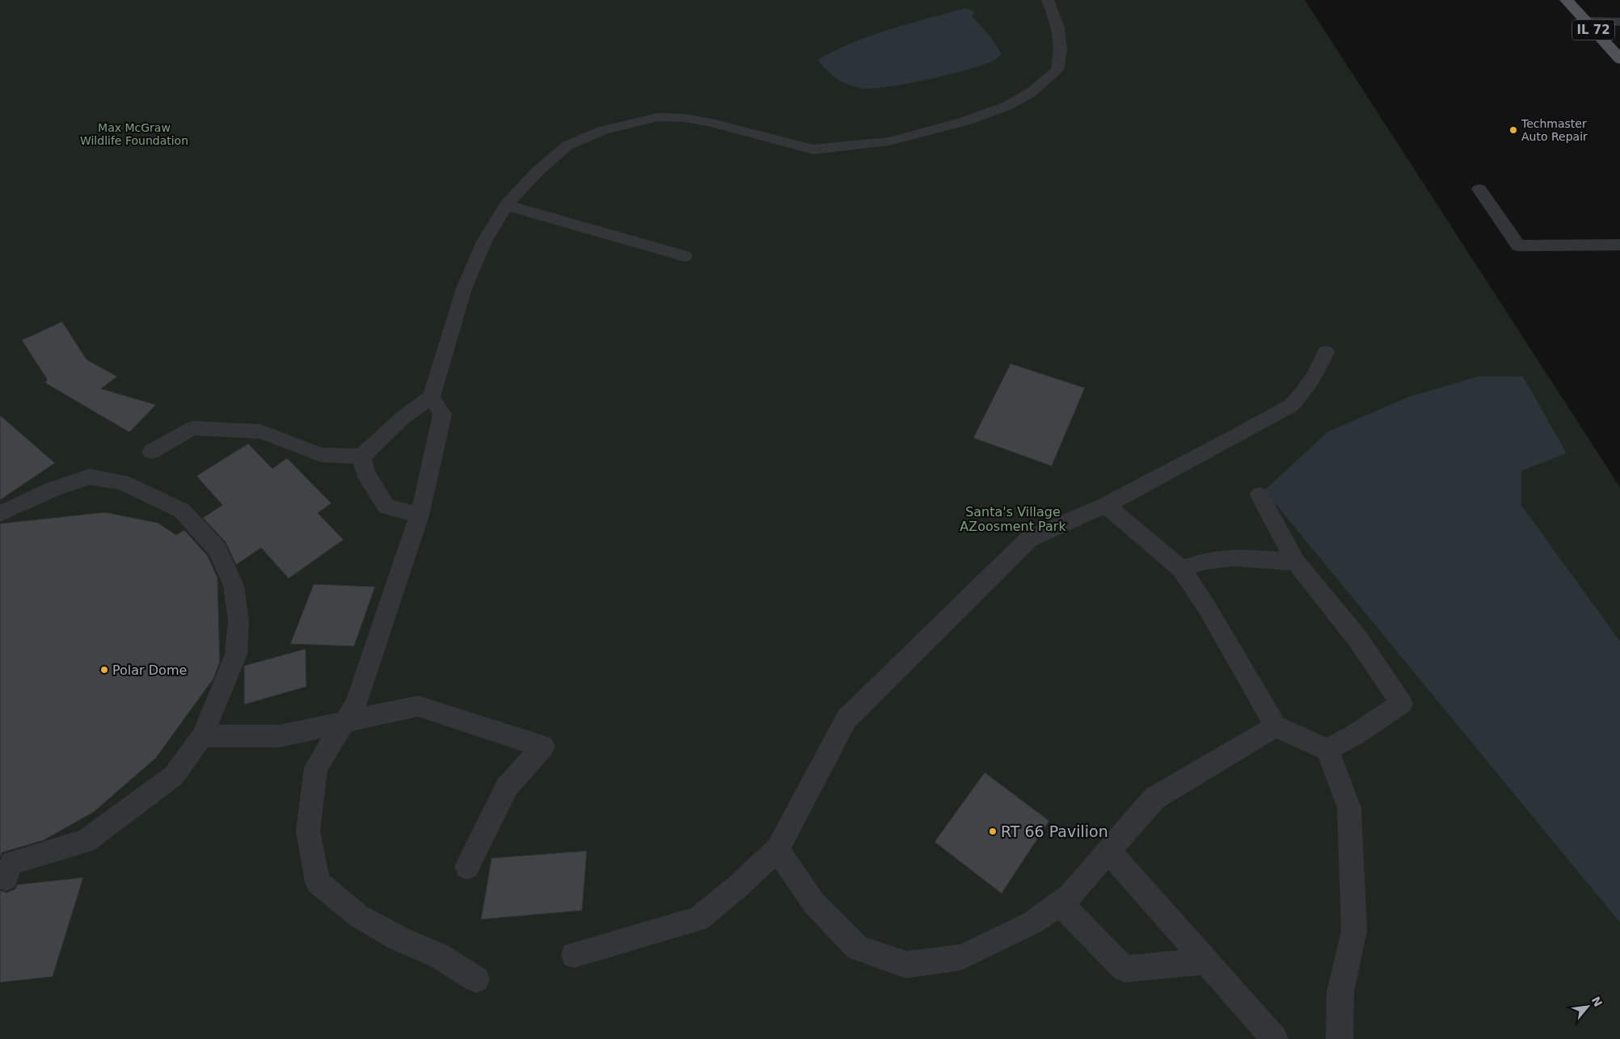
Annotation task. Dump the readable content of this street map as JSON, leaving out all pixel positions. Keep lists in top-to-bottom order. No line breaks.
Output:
{"streets":{"main road":["IL 72"]},"parks":["Max McGraw Wildlife Foundation","Santa's Village AZoosment Park"],"places":["Techmaster Auto Repair","Polar Dome","RT 66 Pavilion"],"north":"top right"}
